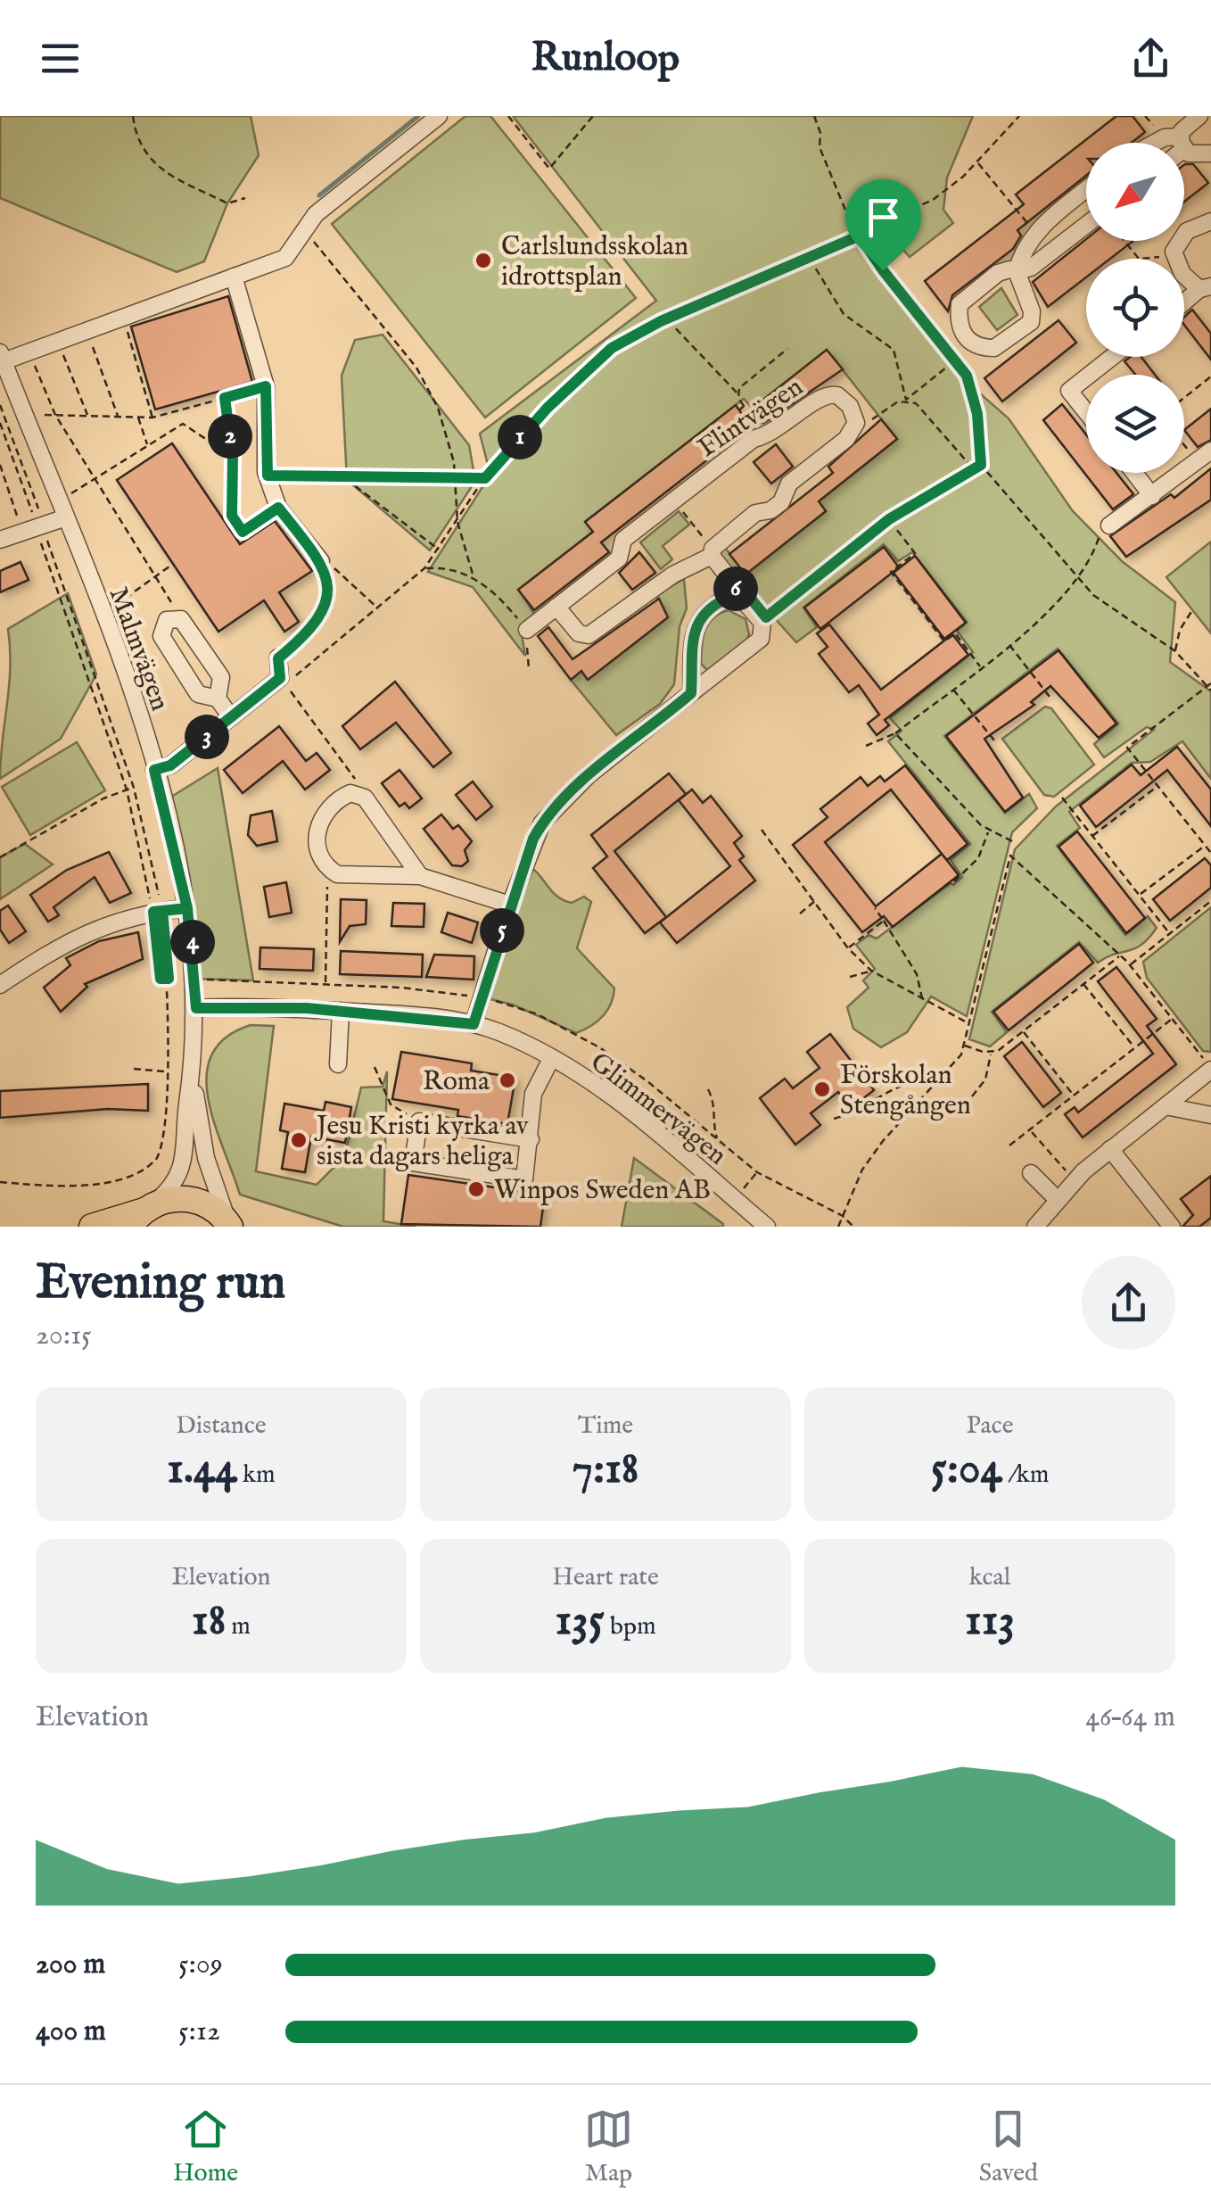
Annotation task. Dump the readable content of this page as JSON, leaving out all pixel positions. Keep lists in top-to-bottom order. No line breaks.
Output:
{"streets":{"street":["Flintvägen","Malmvägen","Glimmervägen"]},"crossings":[["Malmvägen","Glimmervägen"]],"places":["Carlslundsskolan idrottsplan","Roma","Förskolan Stengången","Jesu Kristi kyrka av sista dagars heliga","Winpos Sweden AB"],"north":"bottom left","page":{"header":"Runloop","pins":["2","1","6","3","5","4"],"heading":["Evening run","20:15"],"stats":[["Distance","1.44 km"],["Time","7:18"],["Pace","5:04 /km"],["Elevation","18 m"],["Heart rate","135 bpm"],["kcal","113"]],"chart":["Elevation","46–64 m"],"list":[{"name":"200 m","note":"5:09"},{"name":"400 m","note":"5:12"}],"tabs":["Home","Map","Saved"]}}
